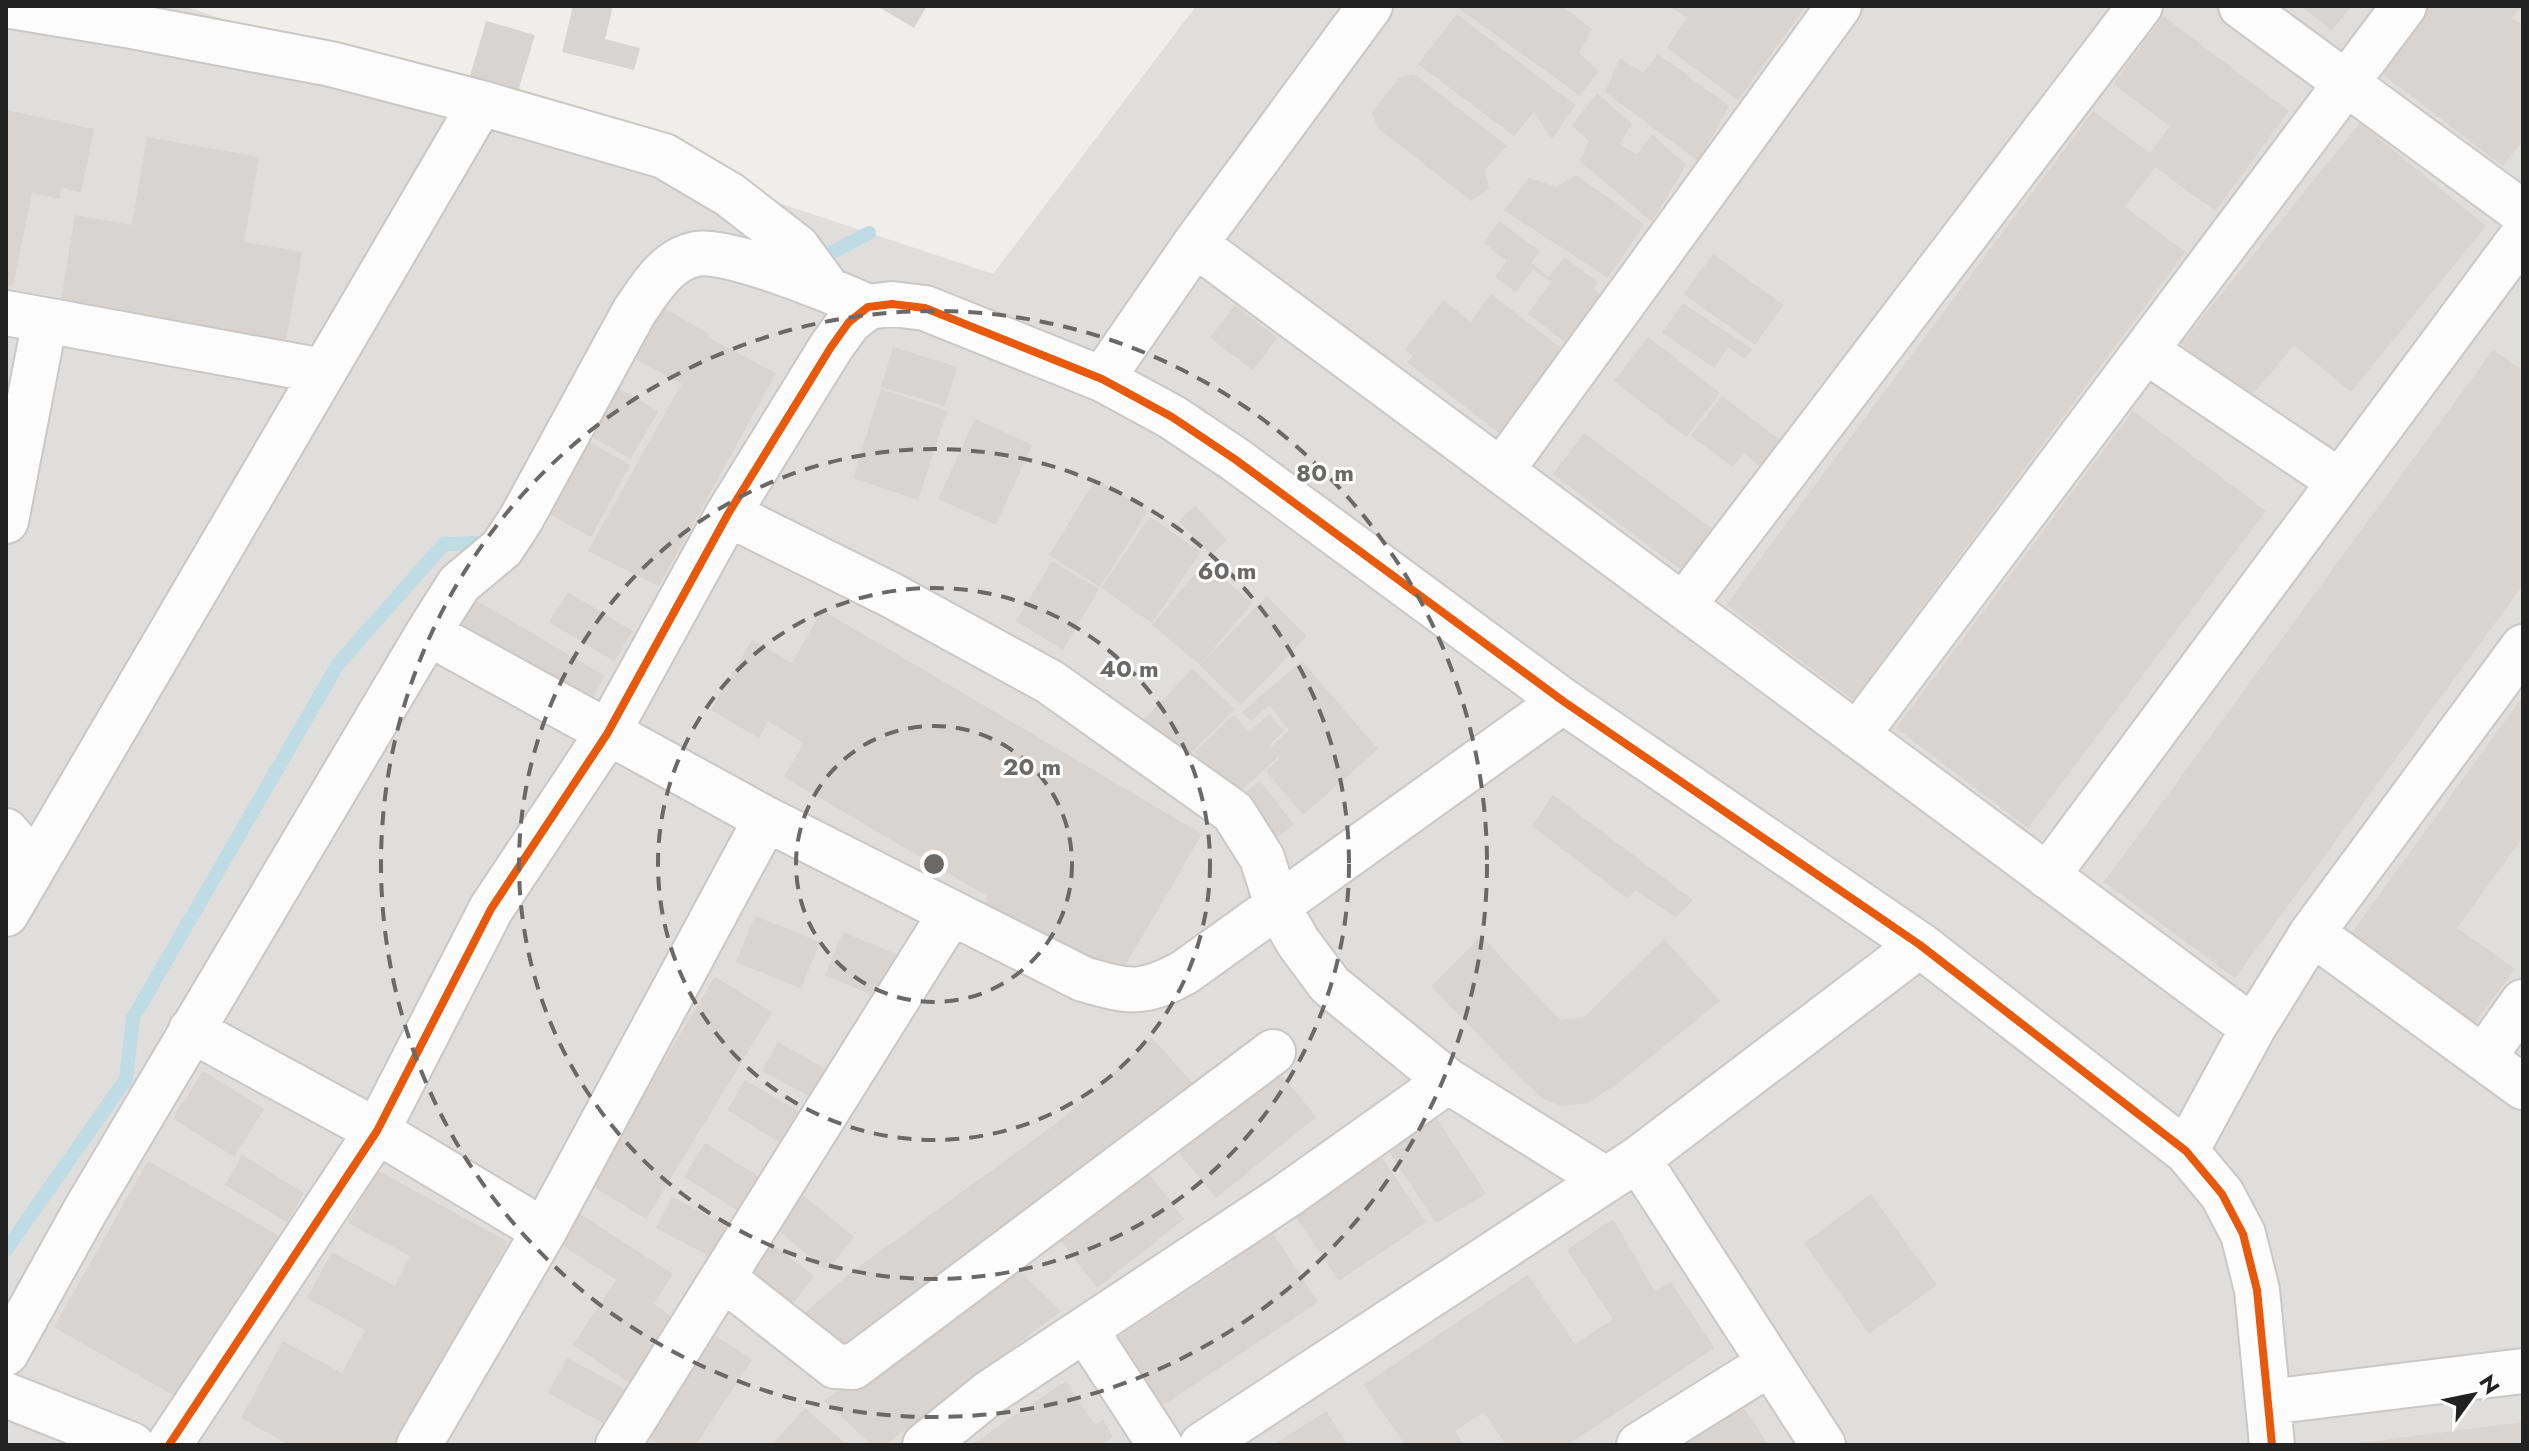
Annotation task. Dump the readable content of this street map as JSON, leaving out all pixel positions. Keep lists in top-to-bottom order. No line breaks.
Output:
{"north":"top right","rings":["80 m","60 m","40 m","20 m"]}
